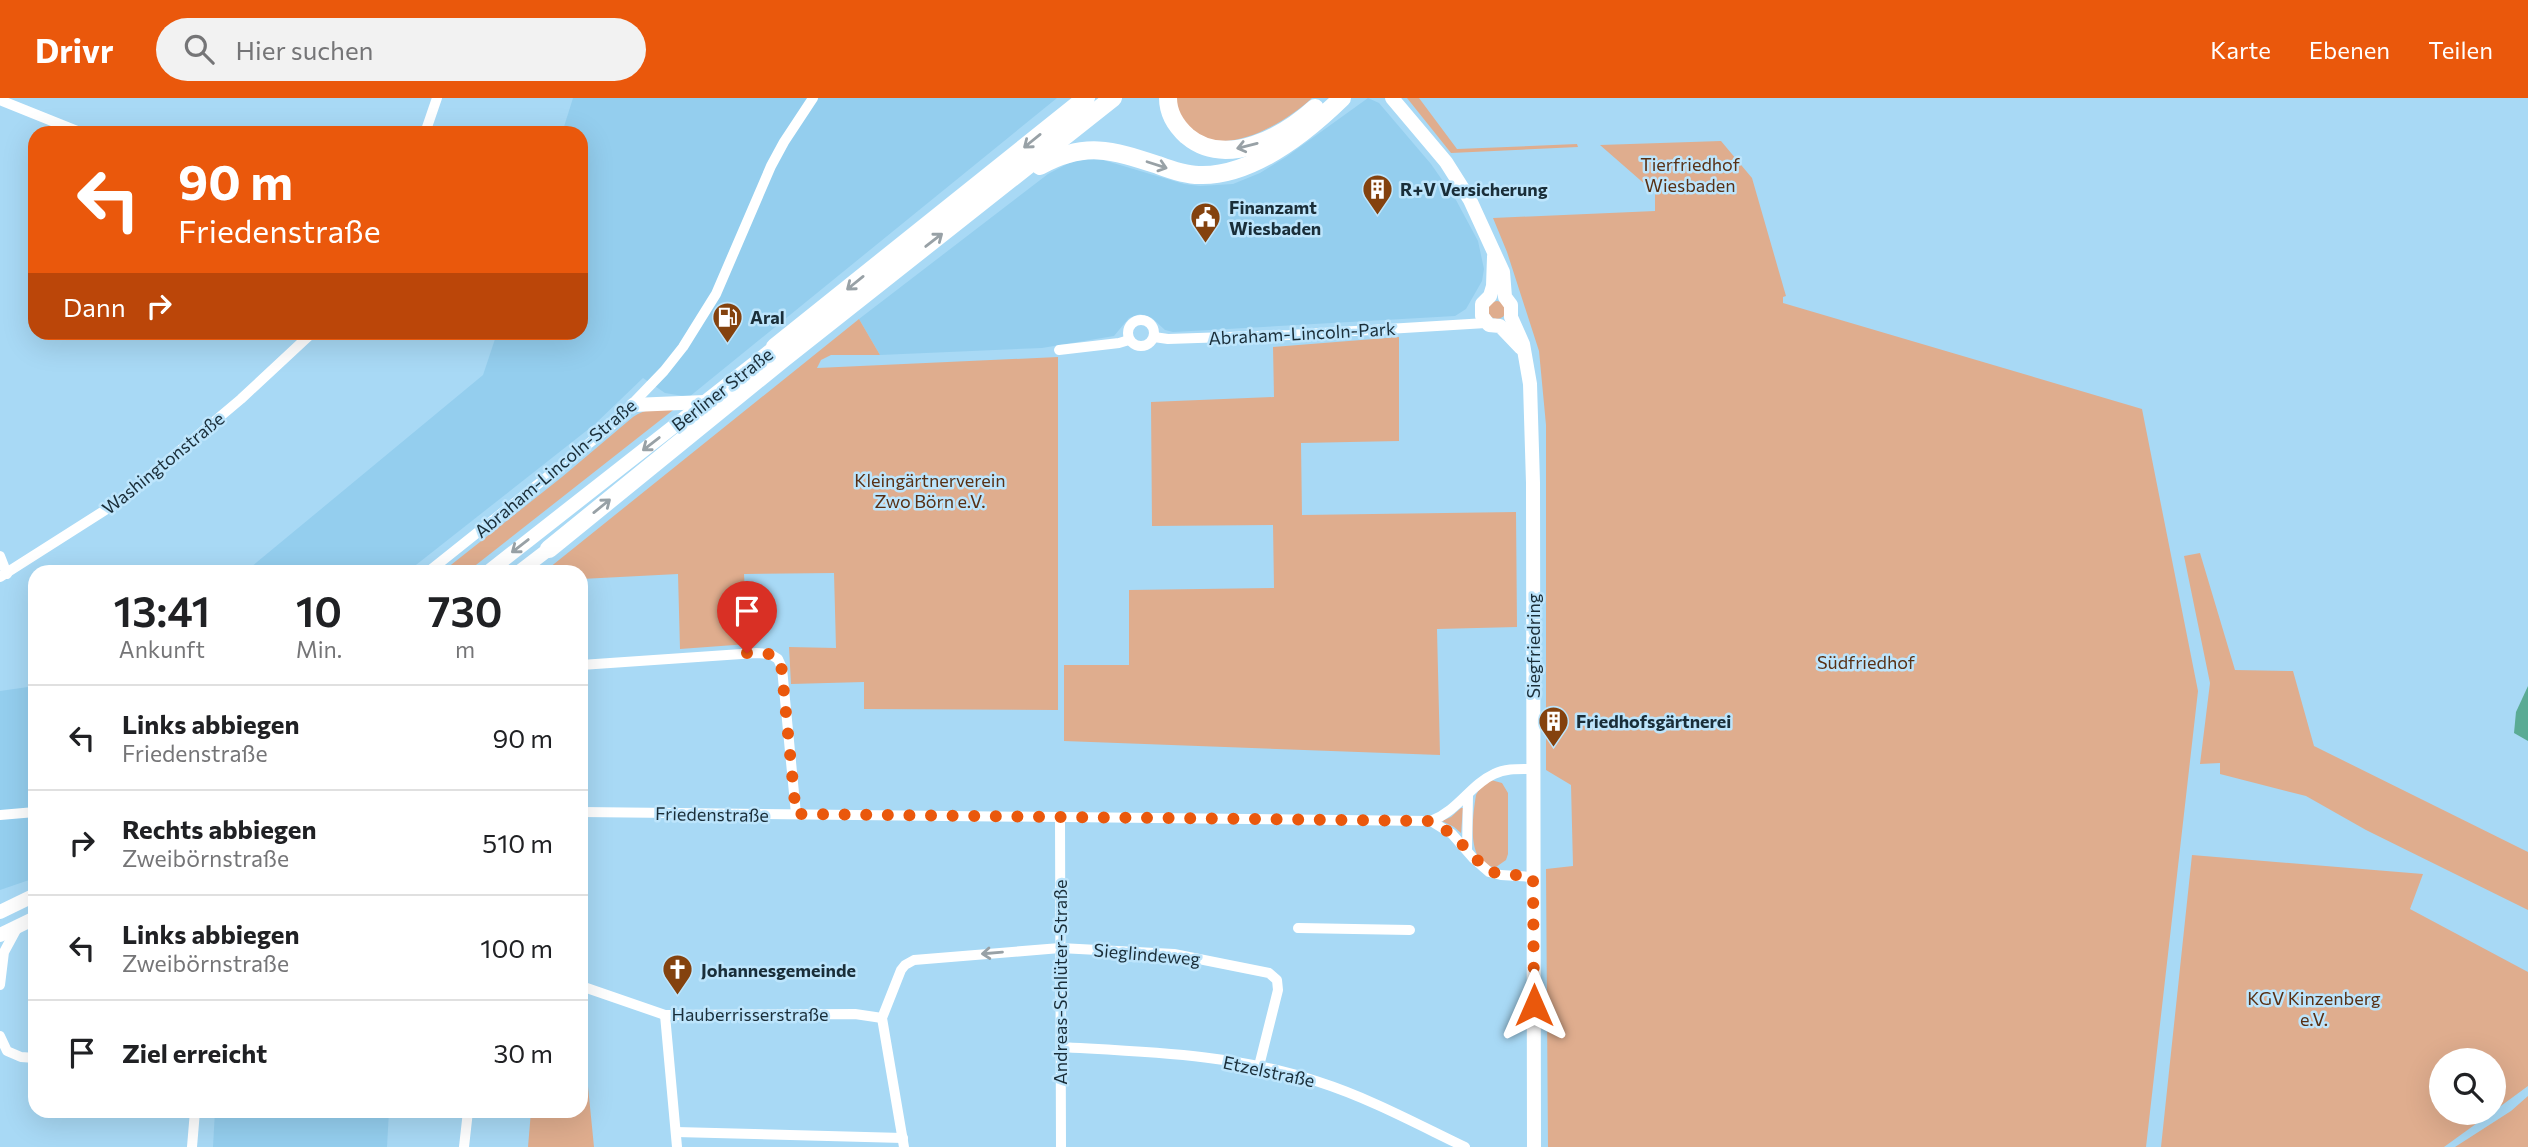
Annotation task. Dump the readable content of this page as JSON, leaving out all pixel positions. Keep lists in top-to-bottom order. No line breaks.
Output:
{"streets":{"highway":["Berliner Straße"],"main road":["Siegfriedring"],"street":["Abraham-Lincoln-Park","Washingtonstraße","Abraham-Lincoln-Straße","Friedenstraße","Sieglindeweg","Andreas-Schlüter-Straße","Hauberrisserstraße","Etzelstraße"]},"crossings":[["Abraham-Lincoln-Park","Siegfriedring"],["Friedenstraße","Andreas-Schlüter-Straße"],["Sieglindeweg","Andreas-Schlüter-Straße"],["Sieglindeweg","Hauberrisserstraße"],["Sieglindeweg","Etzelstraße"],["Andreas-Schlüter-Straße","Etzelstraße"]],"one_way":["Sieglindeweg"],"parks":["Tierfriedhof Wiesbaden","Kleingärtnerverein Zwo Börn e.V.","Südfriedhof","KGV Kinzenberg e.V."],"places":{"building":["R+V Versicherung","Friedhofsgärtnerei"],"public building":["Finanzamt Wiesbaden"],"fuel station":["Aral"],"church":["Johannesgemeinde"]},"page":{"header":"Drivr","search":"Hier suchen","nav":["Karte","Ebenen","Teilen"],"turn":["90 m","Friedenstraße"],"then":"Dann","eta":["13:41","Ankunft","10","Min.","730","m"],"list":[{"name":"Links abbiegen","note":"Friedenstraße","value":"90 m"},{"name":"Rechts abbiegen","note":"Zweibörnstraße","value":"510 m"},{"name":"Links abbiegen","note":"Zweibörnstraße","value":"100 m"},{"name":"Ziel erreicht","value":"30 m"}]}}
